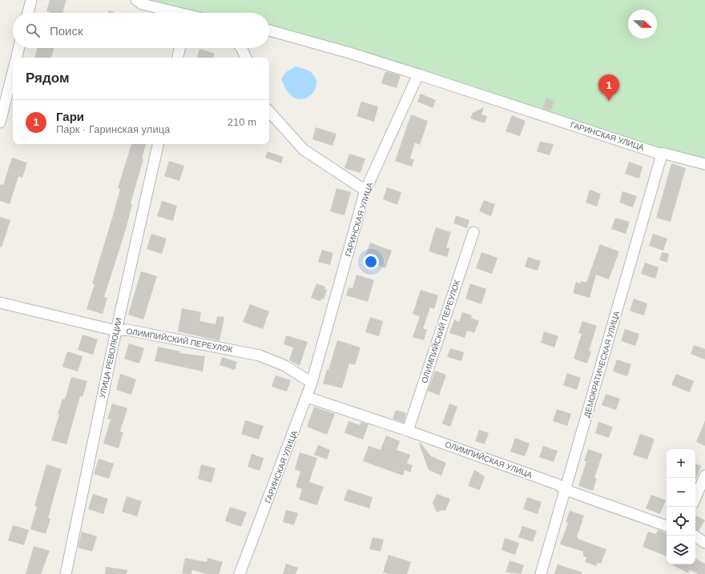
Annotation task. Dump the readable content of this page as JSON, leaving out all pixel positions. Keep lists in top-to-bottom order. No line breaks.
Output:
{"streets":{"street":["ГАРИНСКАЯ УЛИЦА","ОЛИМПИЙСКИЙ ПЕРЕУЛОК","УЛИЦА РЕВОЛЮЦИИ","ДЕМОКРАТИЧЕСКАЯ УЛИЦА","ОЛИМПИЙСКАЯ УЛИЦА"]},"crossings":[["ГАРИНСКАЯ УЛИЦА","ОЛИМПИЙСКИЙ ПЕРЕУЛОК"],["ГАРИНСКАЯ УЛИЦА","ДЕМОКРАТИЧЕСКАЯ УЛИЦА"],["ГАРИНСКАЯ УЛИЦА","ОЛИМПИЙСКАЯ УЛИЦА"],["ОЛИМПИЙСКИЙ ПЕРЕУЛОК","УЛИЦА РЕВОЛЮЦИИ"],["ОЛИМПИЙСКИЙ ПЕРЕУЛОК","ОЛИМПИЙСКАЯ УЛИЦА"],["ДЕМОКРАТИЧЕСКАЯ УЛИЦА","ОЛИМПИЙСКАЯ УЛИЦА"]],"north":"right","page":{"search":"Поиск","heading":"Рядом","pins":"1","list":[{"mark":"1","name":"Гари","note":"Парк · Гаринская улица","value":"210 m"}],"map_buttons":["+","−"]}}
